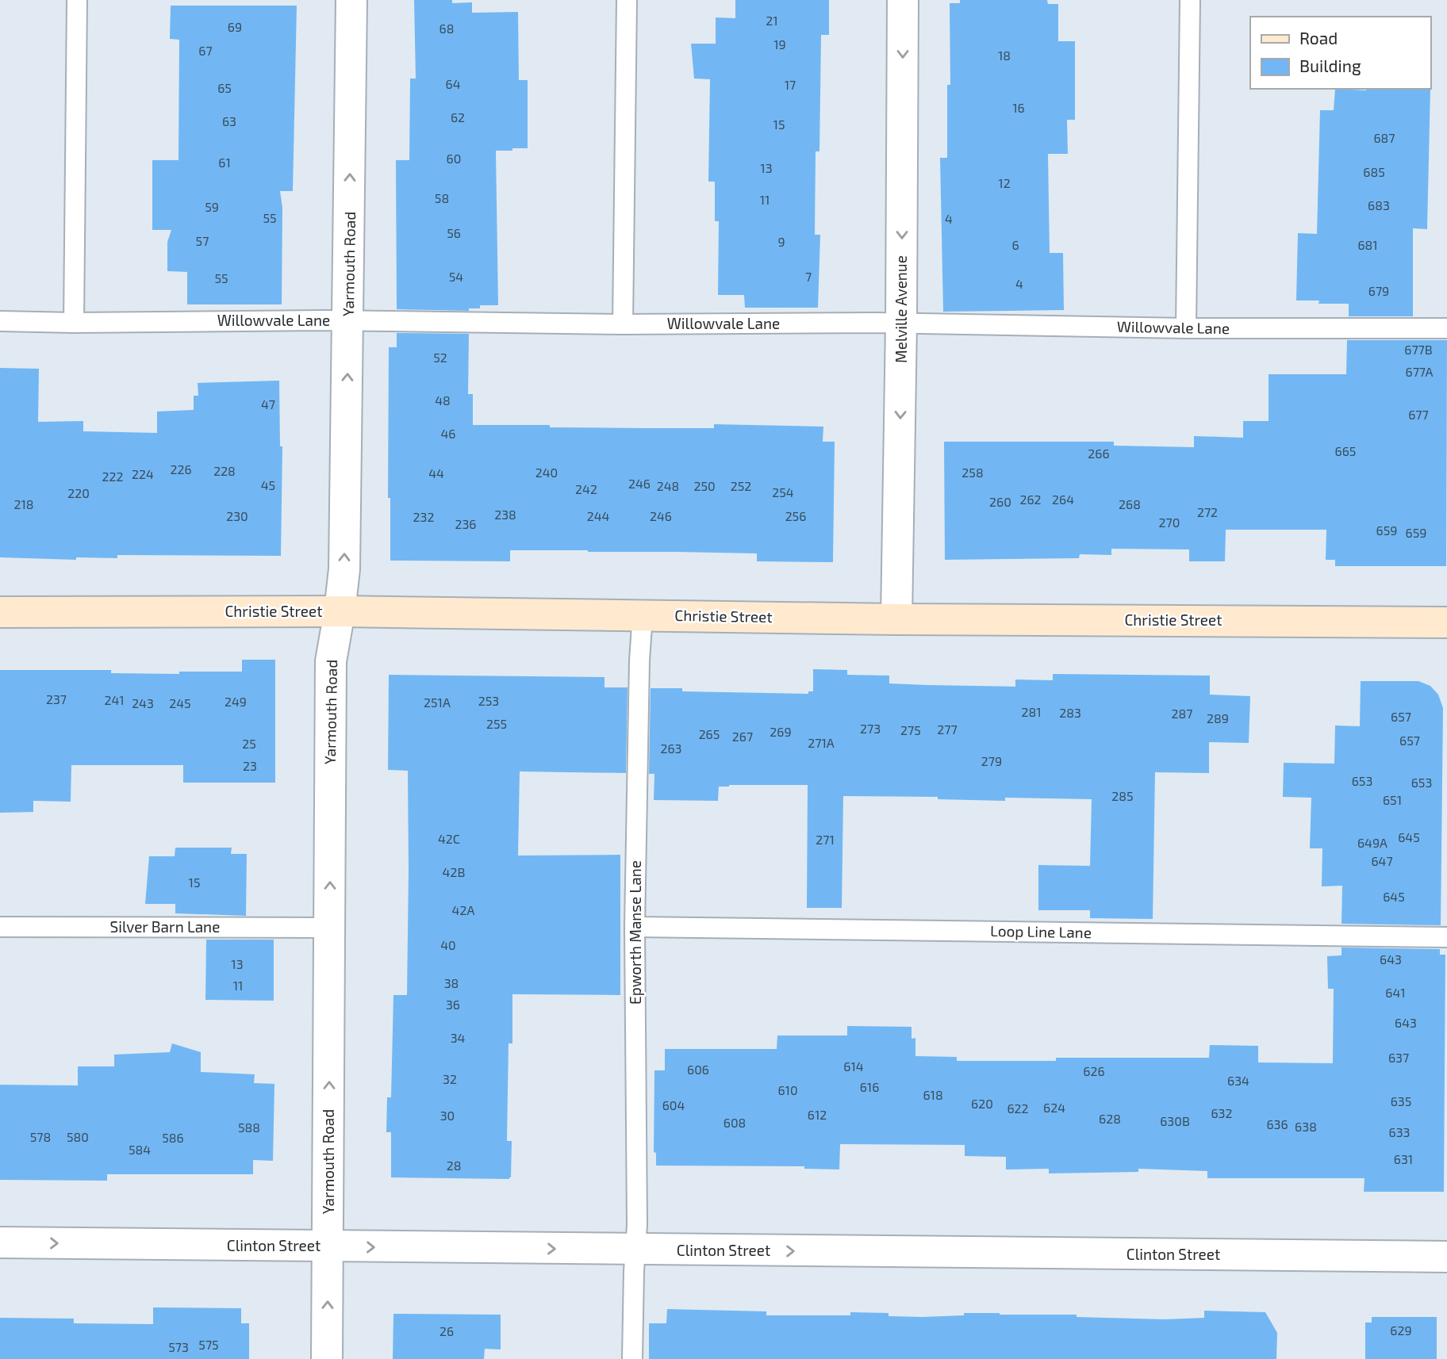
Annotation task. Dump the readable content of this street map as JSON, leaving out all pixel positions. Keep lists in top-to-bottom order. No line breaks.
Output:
{"streets":{"street":["Yarmouth Road","Melville Avenue","Christie Street","Clinton Street"],"lane":["Willowvale Lane","Silver Barn Lane","Loop Line Lane","Epworth Manse Lane"]},"crossings":[["Yarmouth Road","Willowvale Lane"],["Yarmouth Road","Christie Street"],["Yarmouth Road","Silver Barn Lane"],["Yarmouth Road","Clinton Street"],["Melville Avenue","Willowvale Lane"],["Melville Avenue","Christie Street"],["Christie Street","Epworth Manse Lane"],["Loop Line Lane","Epworth Manse Lane"],["Epworth Manse Lane","Clinton Street"]],"one_way":["Yarmouth Road","Melville Avenue","Clinton Street"],"house_numbers":["21","69","68","19","67","18","64","17","65","16","62","63","15","687","60","61","13","685","12","58","11","683","59","55","4","56","57","9","6","681","54","7","55","4","679","677B","52","677A","48","47","677","46","665","266","226","228","240","258","44","224","222","246","45","248","250","252","242","254","220","262","264","260","218","268","272","238","230","244","246","256","232","270","236","659","659","237","241","253","249","251A","243","245","281","283","287","657","289","255","273","277","275","269","265","267","657","271A","25","263","279","23","653","653","285","651","645","42C","271","649A","647","42B","15","645","42A","40","643","13","38","11","641","36","643","34","637","614","606","626","32","634","616","610","618","635","620","604","624","622","632","612","30","628","630B","608","636","638","588","633","578","580","586","584","631","28","629","26","575","573"],"legend":["Road","Building"]}
